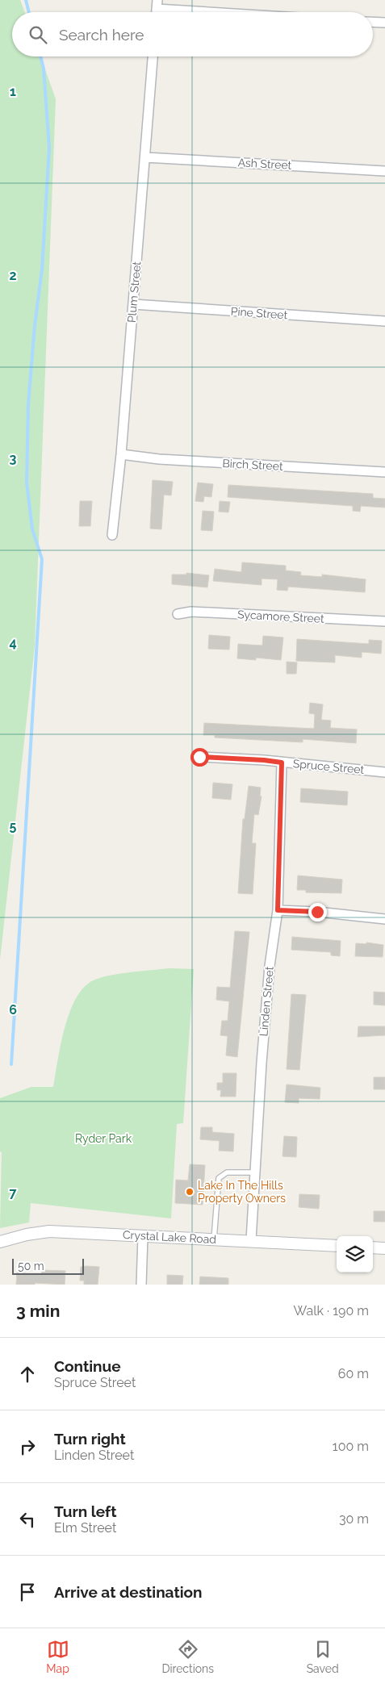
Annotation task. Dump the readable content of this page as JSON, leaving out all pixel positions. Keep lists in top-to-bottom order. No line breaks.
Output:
{"streets":{"street":["Ash Street","Plum Street","Pine Street","Birch Street","Sycamore Street","Spruce Street","Linden Street","Crystal Lake Road"]},"crossings":[["Ash Street","Plum Street"],["Plum Street","Pine Street"],["Plum Street","Birch Street"],["Spruce Street","Linden Street"],["Linden Street","Crystal Lake Road"]],"parks":["Ryder Park"],"places":["Lake In The Hills Property Owners"],"scale_bar":"50 m","page":{"search":"Search here","scale":"50 m","heading":["3 min","Walk · 190 m"],"list":[["Continue","Spruce Street","60 m"],["Turn right","Linden Street","100 m"],["Turn left","Elm Street","30 m"],"Arrive at destination"],"nav":["Map","Directions","Saved"]},"grid":{"rows":["1","2","3","4","5","6","7"]}}
